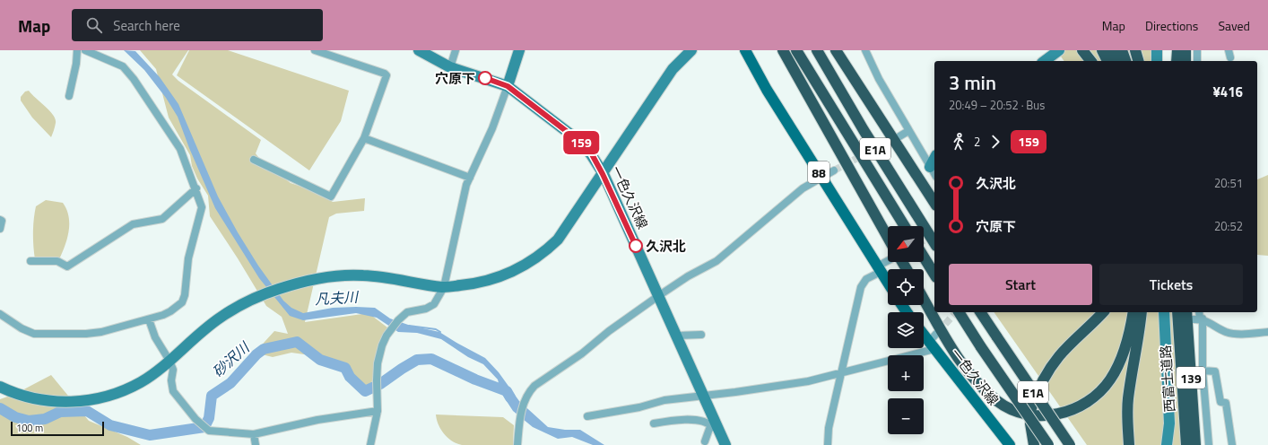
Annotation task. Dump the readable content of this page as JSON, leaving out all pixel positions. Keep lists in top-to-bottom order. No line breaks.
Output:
{"streets":{"highway":["E1A","139","西富士道路"],"main road":["88","一色久沢線"]},"water":["凡夫川","砂沢川"],"places":["穴原下","久沢北"],"lines":["bus line 159"],"scale_bar":"100 m","north":"bottom left","page":{"header":"Map","search":"Search here","nav":["Map","Directions","Saved"],"on_map":"159","heading":["3 min","20:49 – 20:52 · Bus","¥416"],"legs":["2","159"],"list":[{"name":"久沢北","value":"20:51"},{"name":"穴原下","value":"20:52"}],"map_buttons":["+","−"],"buttons":["Start","Tickets"],"scale":"100 m"}}
